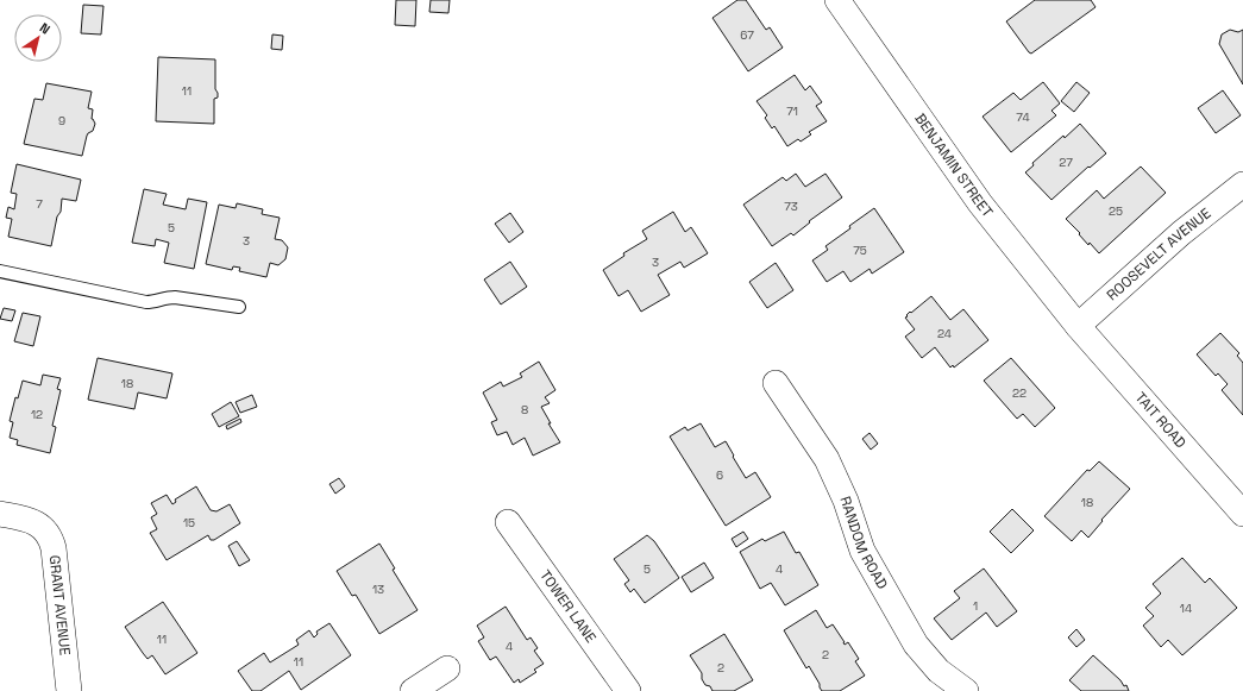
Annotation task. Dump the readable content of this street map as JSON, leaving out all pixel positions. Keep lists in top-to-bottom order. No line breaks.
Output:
{"streets":{"street":["BENJAMIN STREET","ROOSEVELT AVENUE","TAIT ROAD","RANDOM ROAD","GRANT AVENUE","TOWER LANE"]},"crossings":[["BENJAMIN STREET","ROOSEVELT AVENUE"],["BENJAMIN STREET","TAIT ROAD"],["ROOSEVELT AVENUE","TAIT ROAD"]],"house_numbers":["67","11","71","74","9","27","7","73","25","5","3","75","3","24","18","22","8","12","6","18","15","5","4","13","1","14","11","4","2","11","2"],"north":"top right"}
